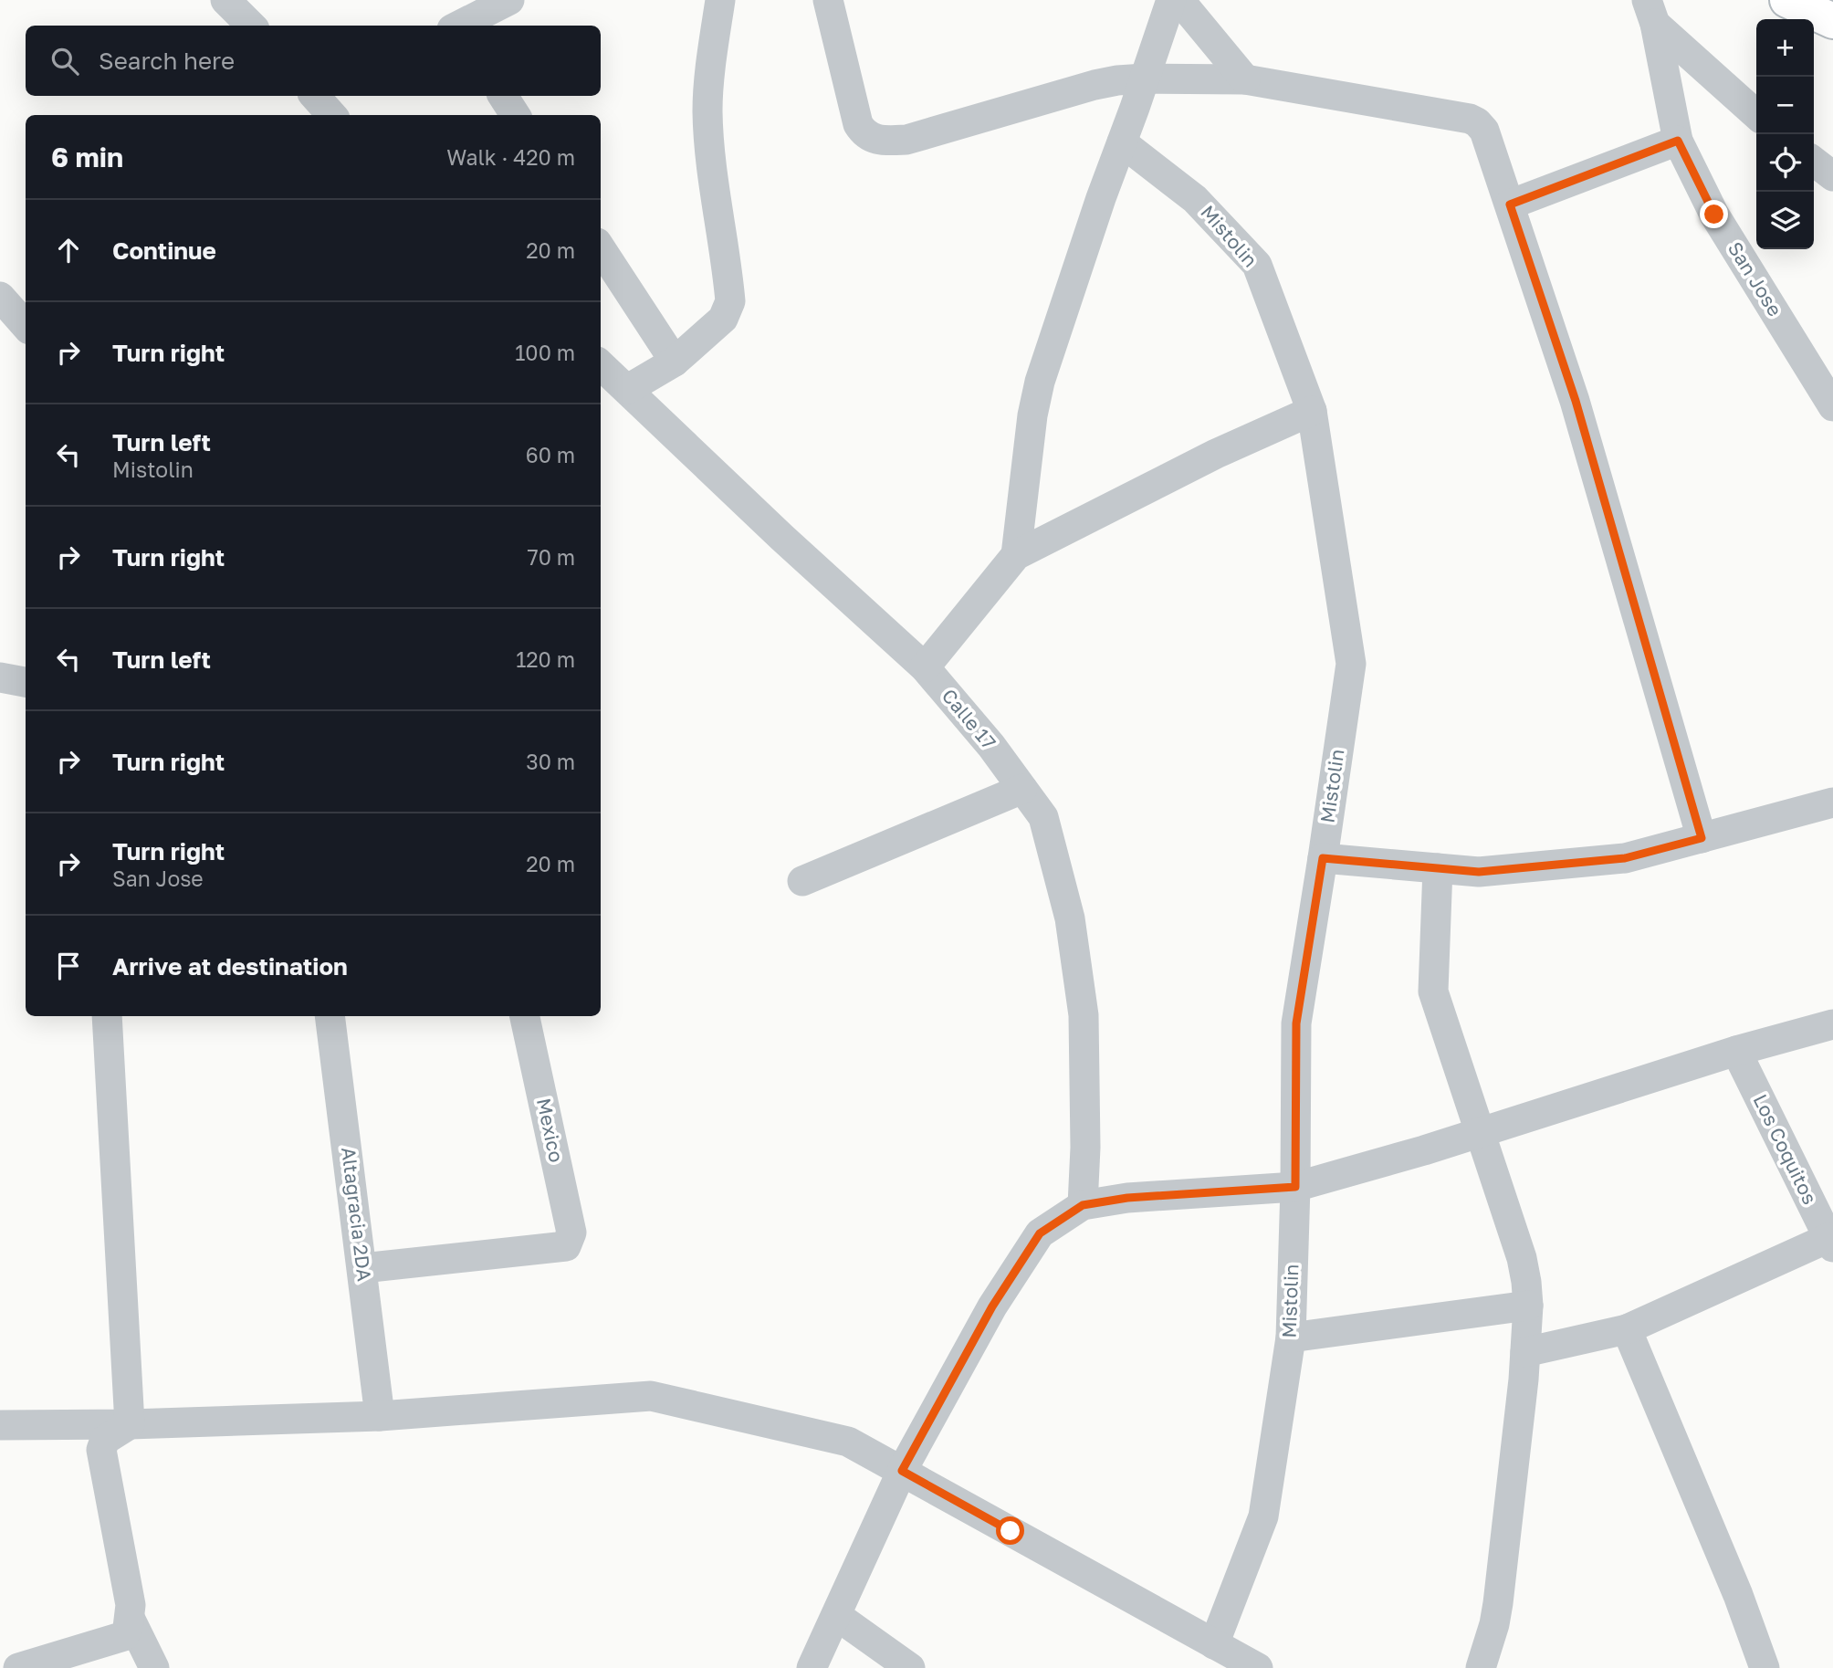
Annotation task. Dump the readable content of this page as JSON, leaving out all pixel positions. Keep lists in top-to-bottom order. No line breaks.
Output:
{"streets":{"street":["Mistolin","San Jose","Calle 17","Mexico","Los Coquitos","Altagracia 2DA"]},"crossings":[["Mexico","Altagracia 2DA"]],"page":{"map_buttons":["+","−"],"search":"Search here","heading":["6 min","Walk · 420 m"],"list":[["Continue","20 m"],["Turn right","100 m"],["Turn left","Mistolin","60 m"],["Turn right","70 m"],["Turn left","120 m"],["Turn right","30 m"],["Turn right","San Jose","20 m"],"Arrive at destination"]}}
